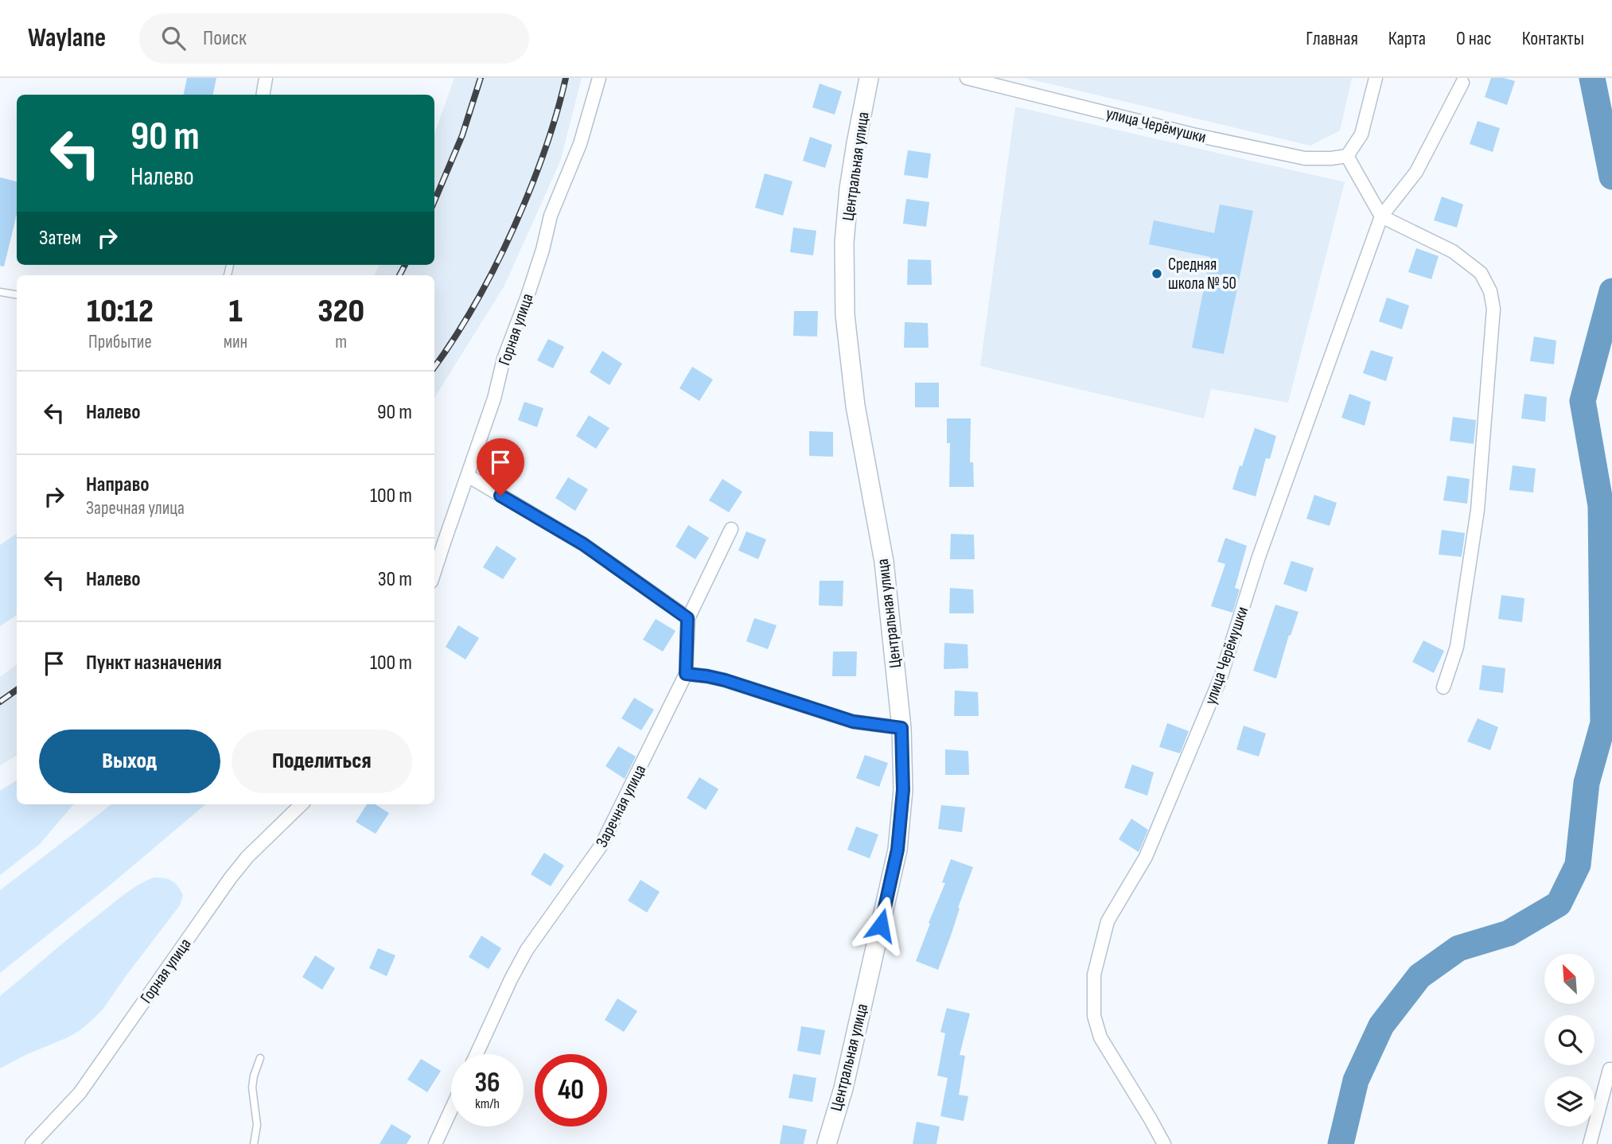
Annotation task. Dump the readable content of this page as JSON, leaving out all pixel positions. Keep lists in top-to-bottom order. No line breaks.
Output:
{"streets":{"street":["улица Черёмушки","Центральная улица","Горная улица","Заречная улица"]},"places":["Средняя школа № 50"],"north":"top left","page":{"header":"Waylane","search":"Поиск","nav":["Главная","Карта","О нас","Контакты"],"turn":["90 m","Налево"],"then":"Затем","eta":["10:12","Прибытие","1","мин","320","m"],"list":[{"name":"Налево","value":"90 m"},{"name":"Направо","note":"Заречная улица","value":"100 m"},{"name":"Налево","value":"30 m"},{"name":"Пункт назначения","value":"100 m"}],"buttons":["Выход","Поделиться"],"speed":"36 km/h","limit":"40"}}
